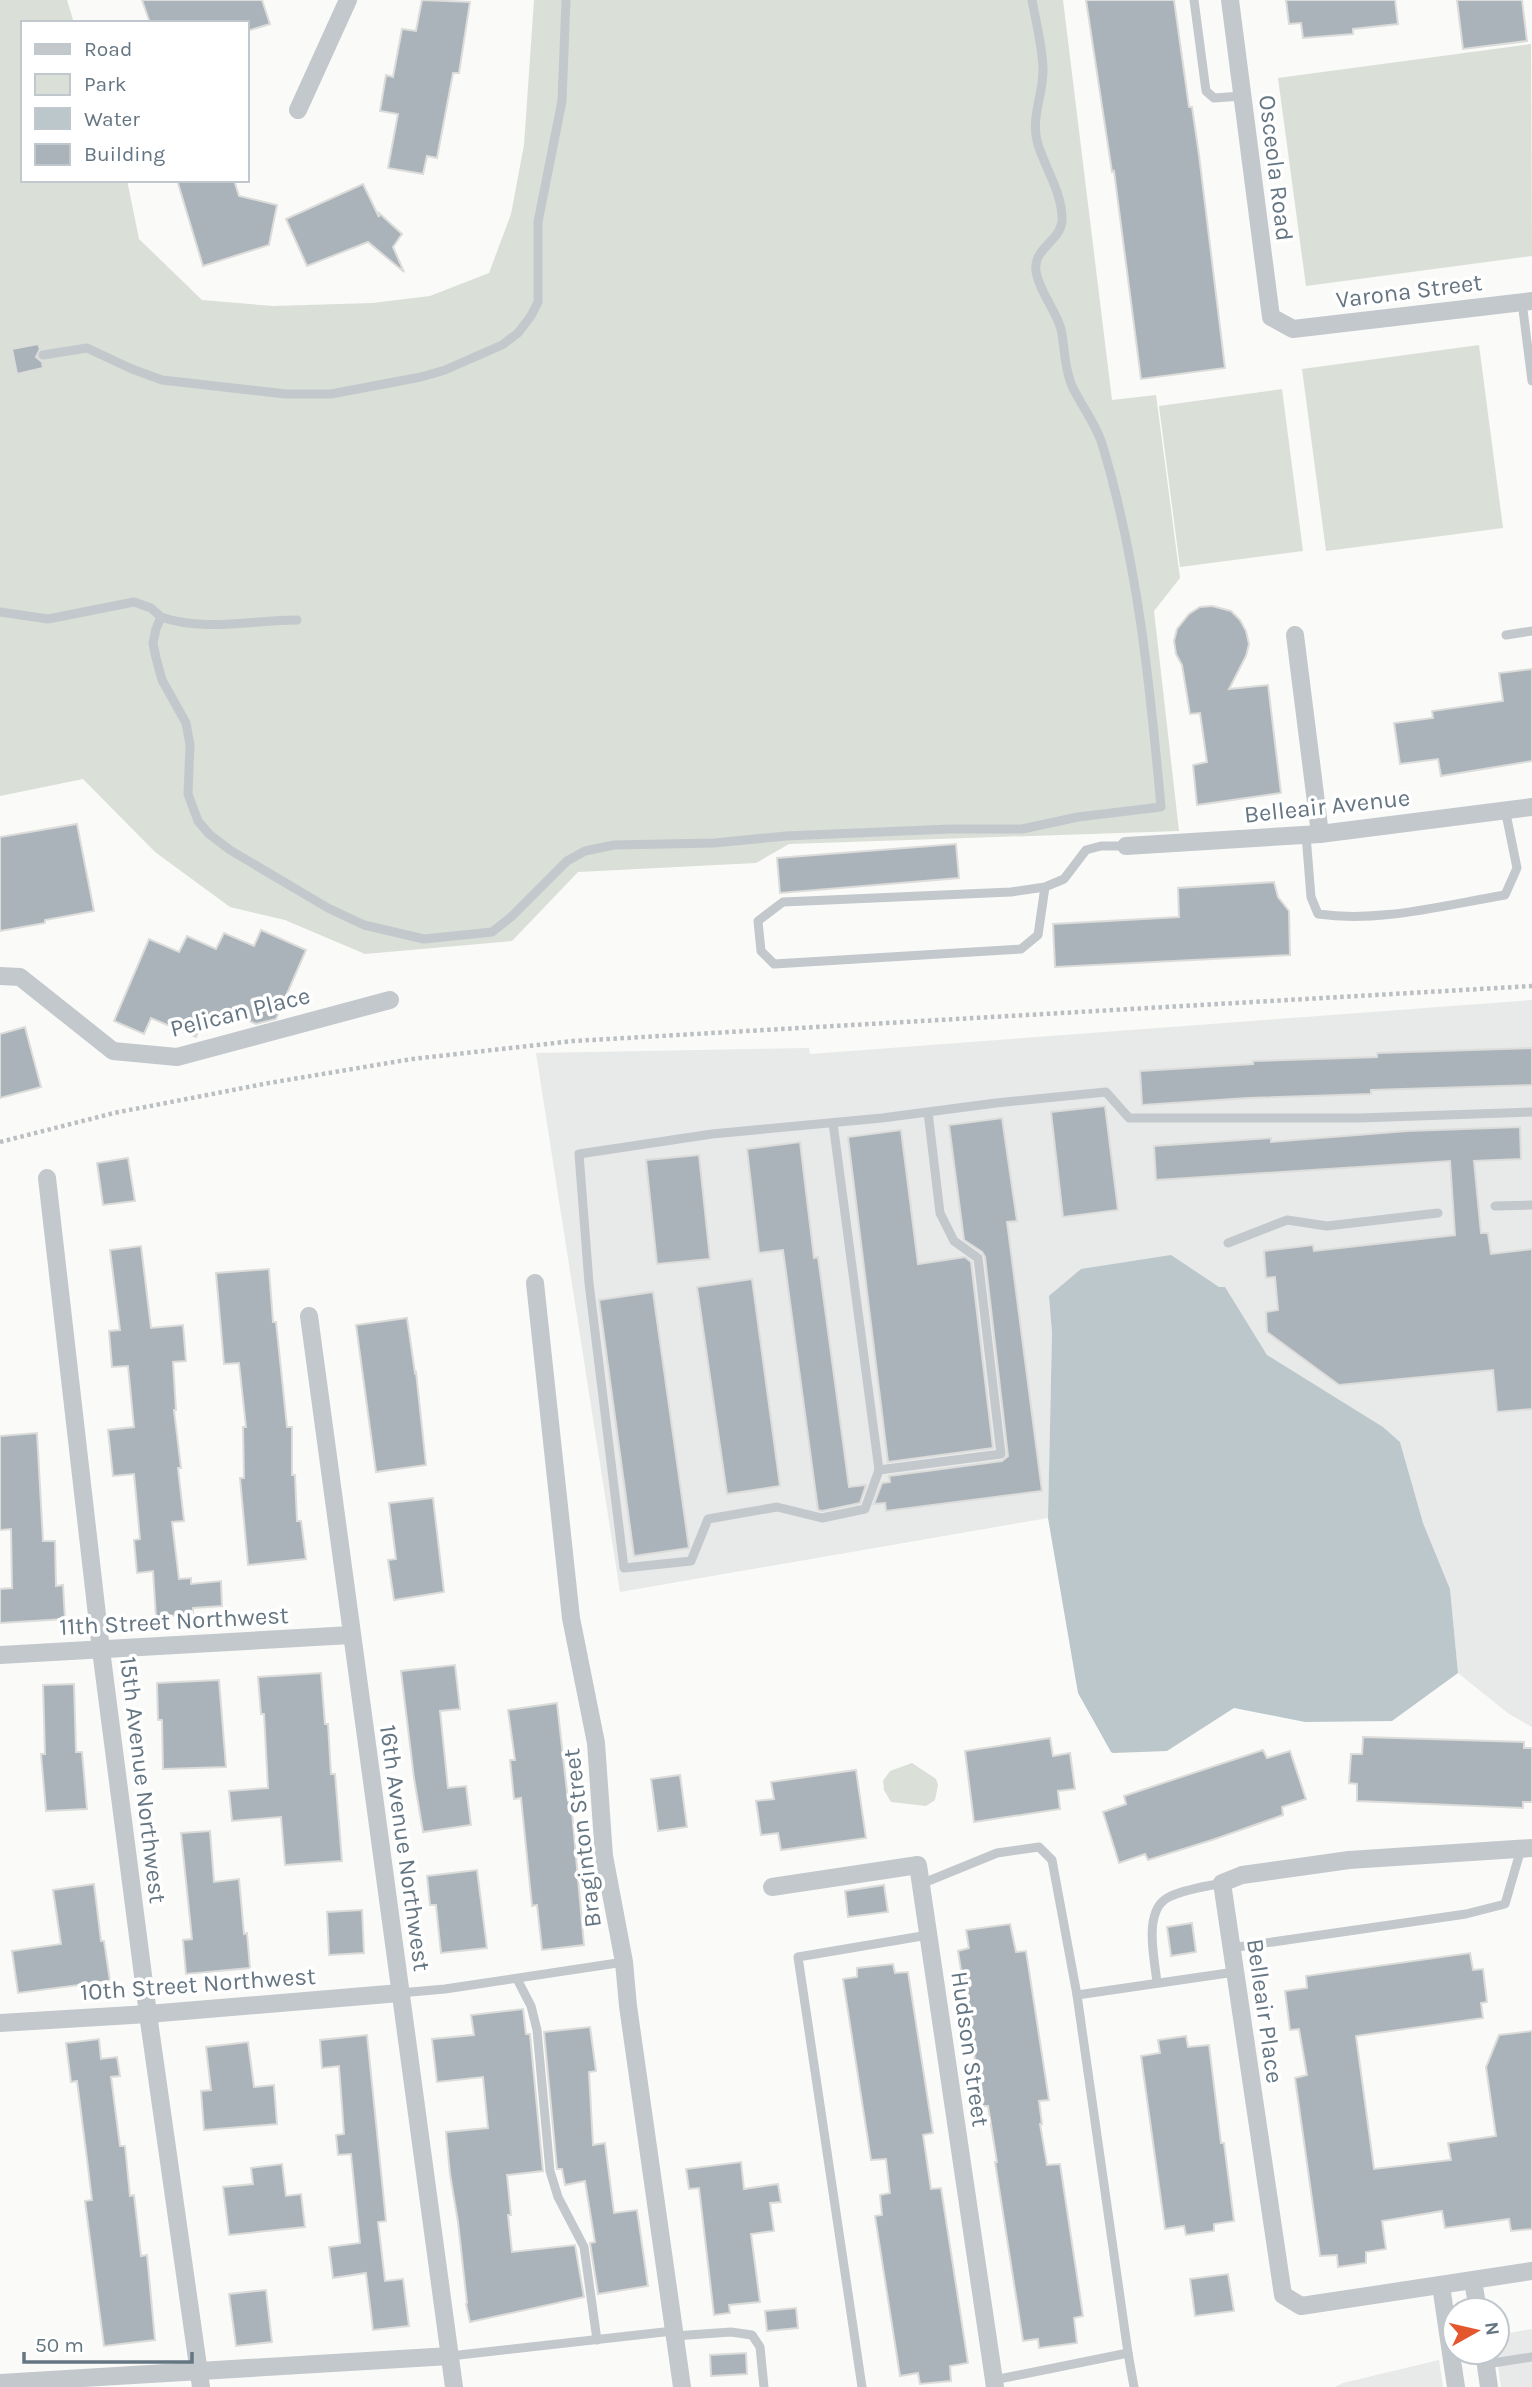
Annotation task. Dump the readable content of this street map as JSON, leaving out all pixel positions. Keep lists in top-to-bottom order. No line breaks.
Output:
{"streets":{"street":["Osceola Road","Varona Street","Belleair Avenue","Pelican Place","11th Street Northwest","15th Avenue Northwest","Braginton Street","16th Avenue Northwest","10th Street Northwest","Belleair Place","Hudson Street"]},"crossings":[["Osceola Road","Varona Street"],["11th Street Northwest","15th Avenue Northwest"],["11th Street Northwest","16th Avenue Northwest"],["15th Avenue Northwest","10th Street Northwest"],["16th Avenue Northwest","10th Street Northwest"]],"legend":["Road","Park","Water","Building"],"scale_bar":"50 m","north":"right"}
